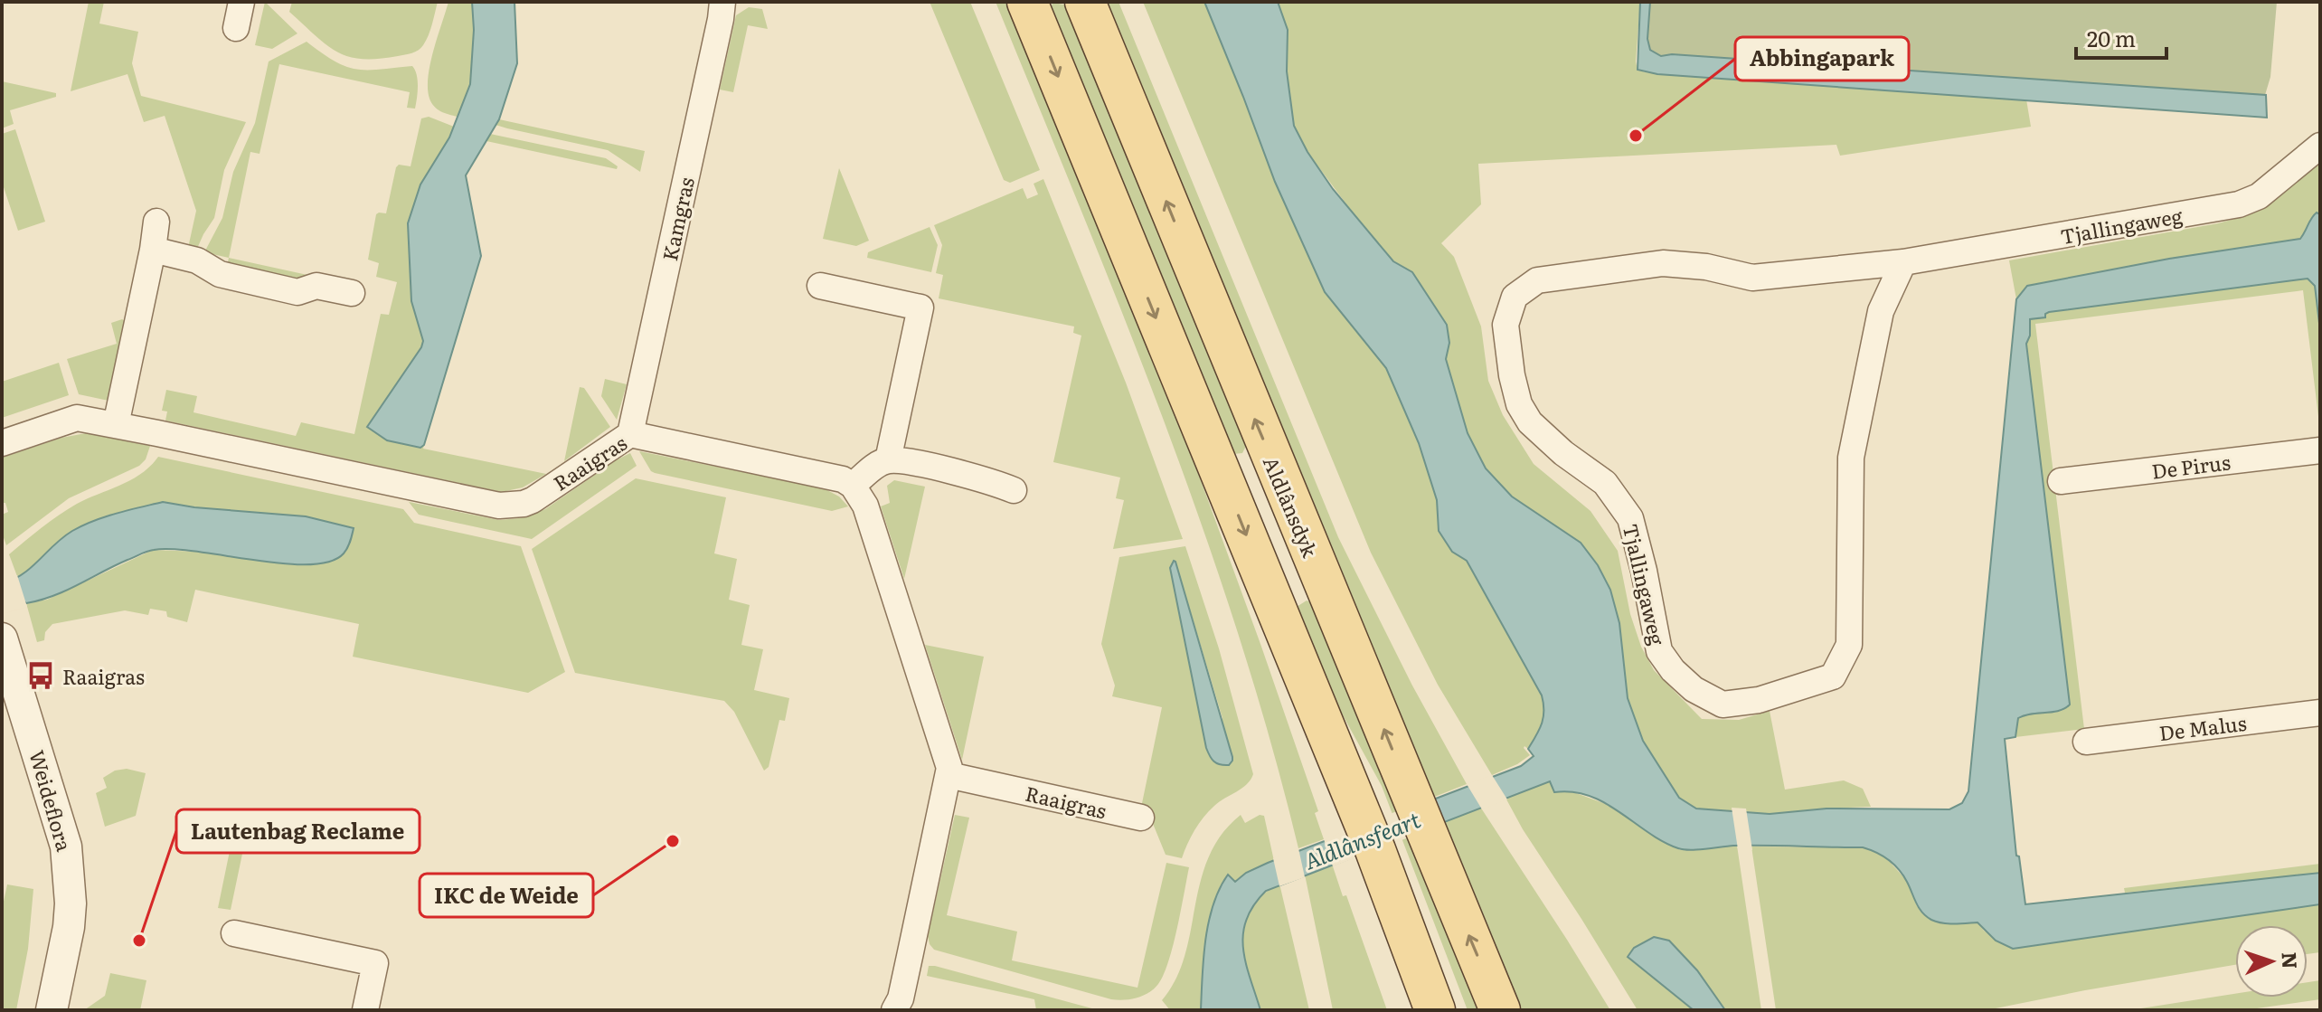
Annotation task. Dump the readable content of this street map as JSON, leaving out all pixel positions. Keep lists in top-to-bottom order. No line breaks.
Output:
{"streets":{"main road":["Aldlânsdyk"],"street":["Kamgras","Tjallingaweg","Raaigras","De Pirus","De Malus","Weideflora"]},"crossings":[["Kamgras","Raaigras"]],"water":["Aldlânsfeart"],"places":{"other":["Abbingapark","IKC de Weide","Lautenbag Reclame"],"bus stop":["Raaigras"]},"scale_bar":"20 m","north":"right"}
